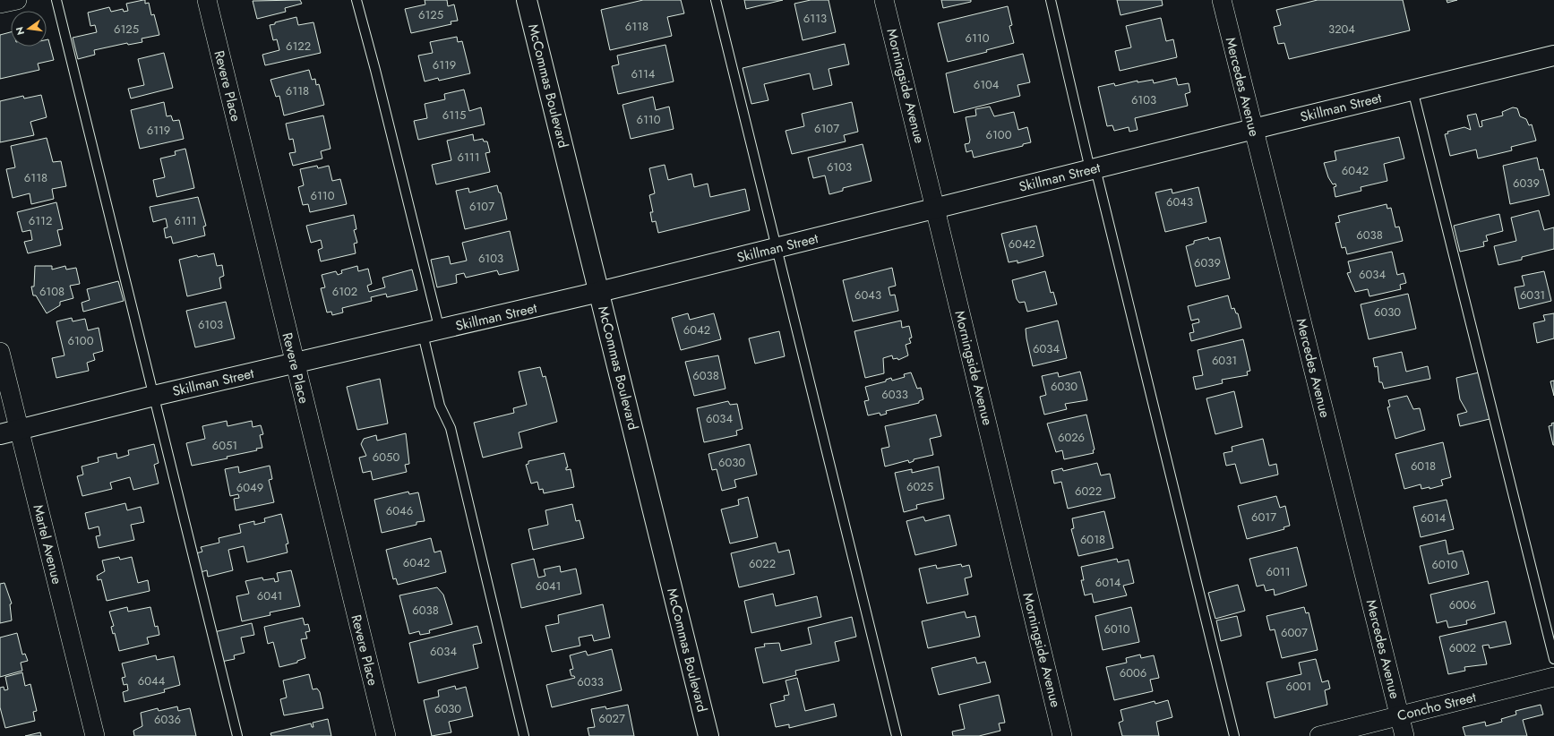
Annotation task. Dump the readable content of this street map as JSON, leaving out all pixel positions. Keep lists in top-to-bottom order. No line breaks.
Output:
{"streets":{"main road":["McCommas Boulevard","Skillman Street"],"street":["Revere Place","Morningside Avenue","Mercedes Avenue","Martel Avenue","Concho Street"]},"crossings":[["Revere Place","Skillman Street"],["McCommas Boulevard","Skillman Street"],["Morningside Avenue","Skillman Street"],["Mercedes Avenue","Skillman Street"],["Mercedes Avenue","Concho Street"],["Skillman Street","Martel Avenue"]],"house_numbers":["6125","6113","6118","6125","3204","6110","6122","6119","6114","6104","6118","6103","6115","6110","6107","6119","6100","6111","6103","6042","6118","6039","6110","6043","6107","6112","6111","6038","6042","6103","6039","6034","6108","6102","6043","6031","6030","6103","6042","6100","6034","6031","6038","6030","6033","6034","6026","6051","6050","6030","6018","6025","6049","6022","6046","6017","6014","6018","6042","6022","6010","6011","6014","6041","6041","6006","6038","6010","6007","6002","6034","6006","6044","6033","6001","6030","6027","6036"],"north":"left"}
